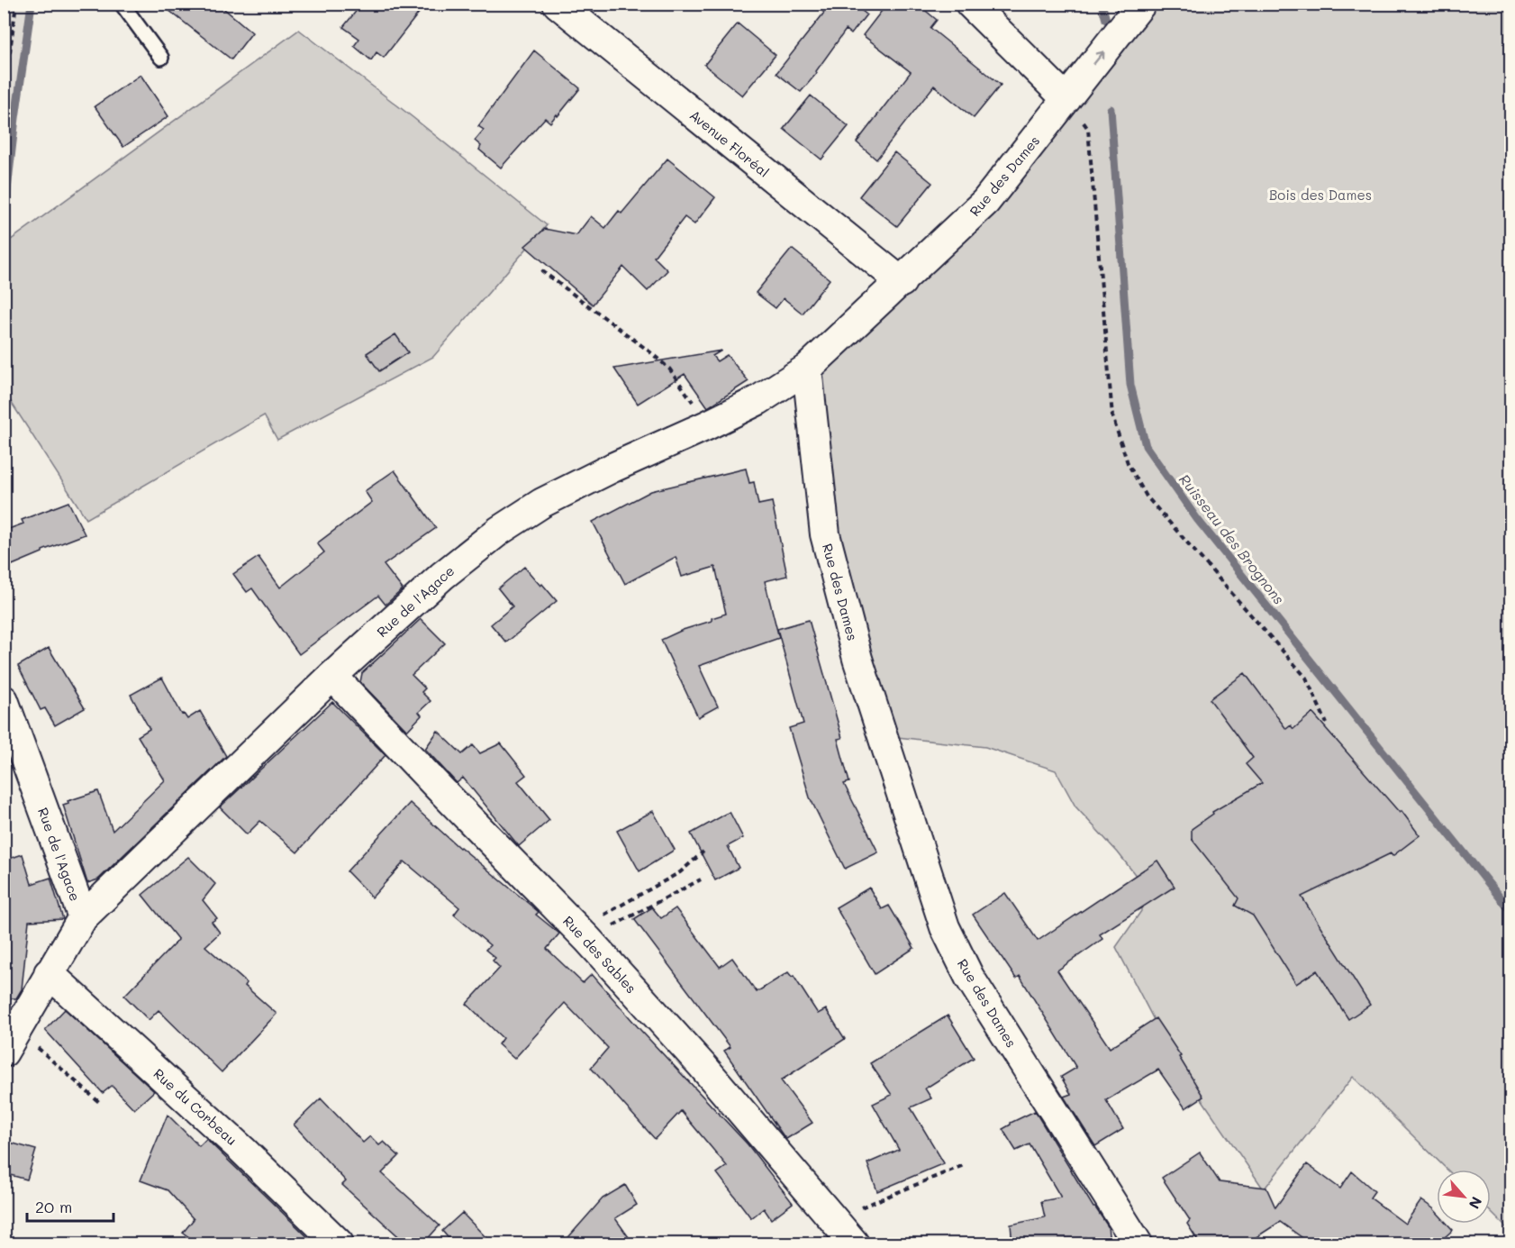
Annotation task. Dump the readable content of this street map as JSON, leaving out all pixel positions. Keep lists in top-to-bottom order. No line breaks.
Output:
{"streets":{"street":["Avenue Floréal","Rue des Dames","Rue de l'Agace","Rue des Sables","Rue du Corbeau"]},"crossings":[["Avenue Floréal","Rue des Dames"],["Rue des Dames","Rue de l'Agace"],["Rue de l'Agace","Rue des Sables"],["Rue de l'Agace","Rue du Corbeau"]],"water":["Ruisseau des Brognons"],"parks":["Bois des Dames"],"scale_bar":"20 m","north":"bottom right"}
